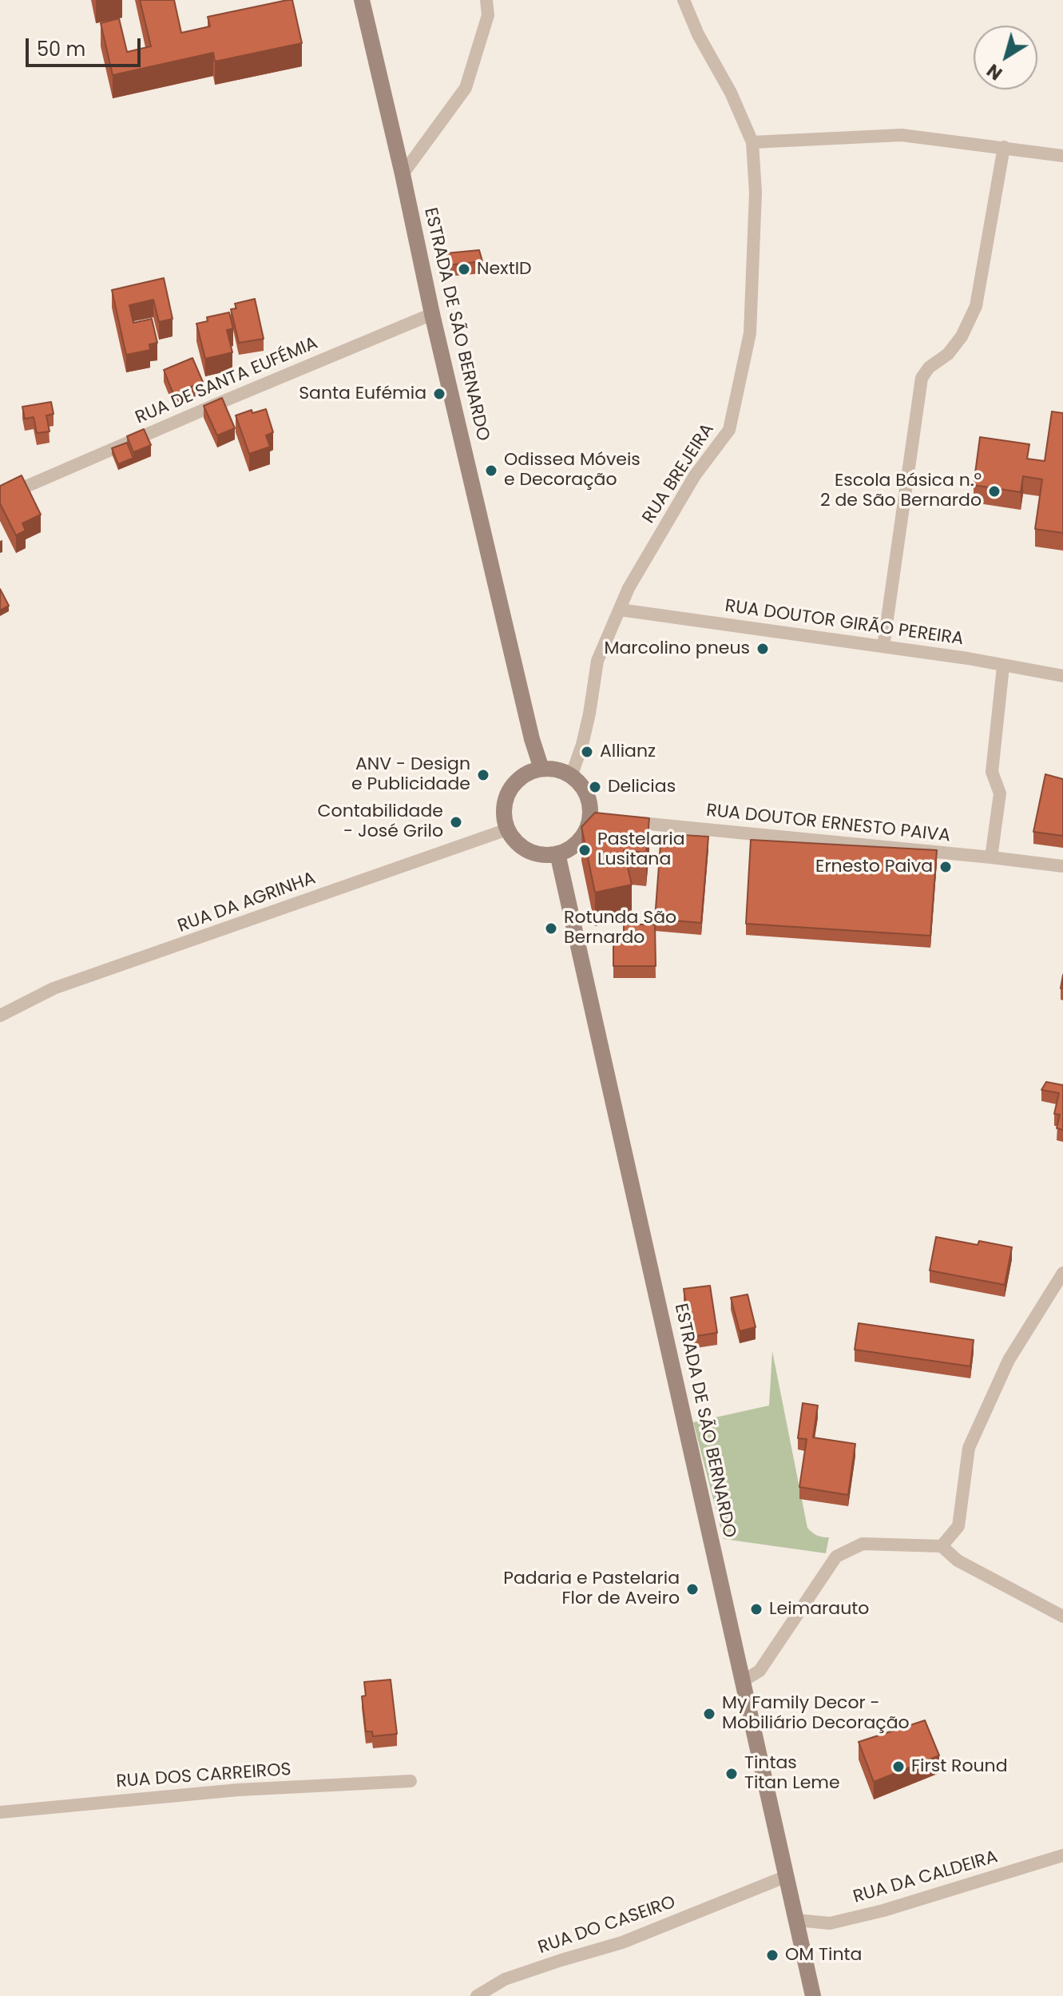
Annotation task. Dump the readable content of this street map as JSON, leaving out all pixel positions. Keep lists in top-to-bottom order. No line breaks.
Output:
{"streets":{"main road":["ESTRADA DE SÃO BERNARDO"],"street":["RUA DE SANTA EUFÉMIA","RUA BREJEIRA","RUA DOUTOR GIRÃO PEREIRA","RUA DOUTOR ERNESTO PAIVA","RUA DA AGRINHA","RUA DOS CARREIROS","RUA DA CALDEIRA","RUA DO CASEIRO"]},"crossings":[["ESTRADA DE SÃO BERNARDO","RUA DE SANTA EUFÉMIA"],["ESTRADA DE SÃO BERNARDO","RUA BREJEIRA"],["ESTRADA DE SÃO BERNARDO","RUA DA AGRINHA"],["ESTRADA DE SÃO BERNARDO","RUA DA CALDEIRA"],["ESTRADA DE SÃO BERNARDO","RUA DO CASEIRO"],["RUA BREJEIRA","RUA DOUTOR GIRÃO PEREIRA"],["RUA BREJEIRA","RUA DA AGRINHA"]],"places":["NextID","Santa Eufémia","Odissea Móveis e Decoração","Escola Básica n.º 2 de São Bernardo","Marcolino pneus","Allianz","ANV - Design e Publicidade","Delicias","Contabilidade - José Grilo","Pastelaria Lusitana","Ernesto Paiva","Rotunda São Bernardo","Padaria e Pastelaria Flor de Aveiro","Leimarauto","My Family Decor - Mobiliário Decoração","First Round","Tintas Titan Leme","OM Tinta"],"scale_bar":"50 m","north":"bottom left"}
